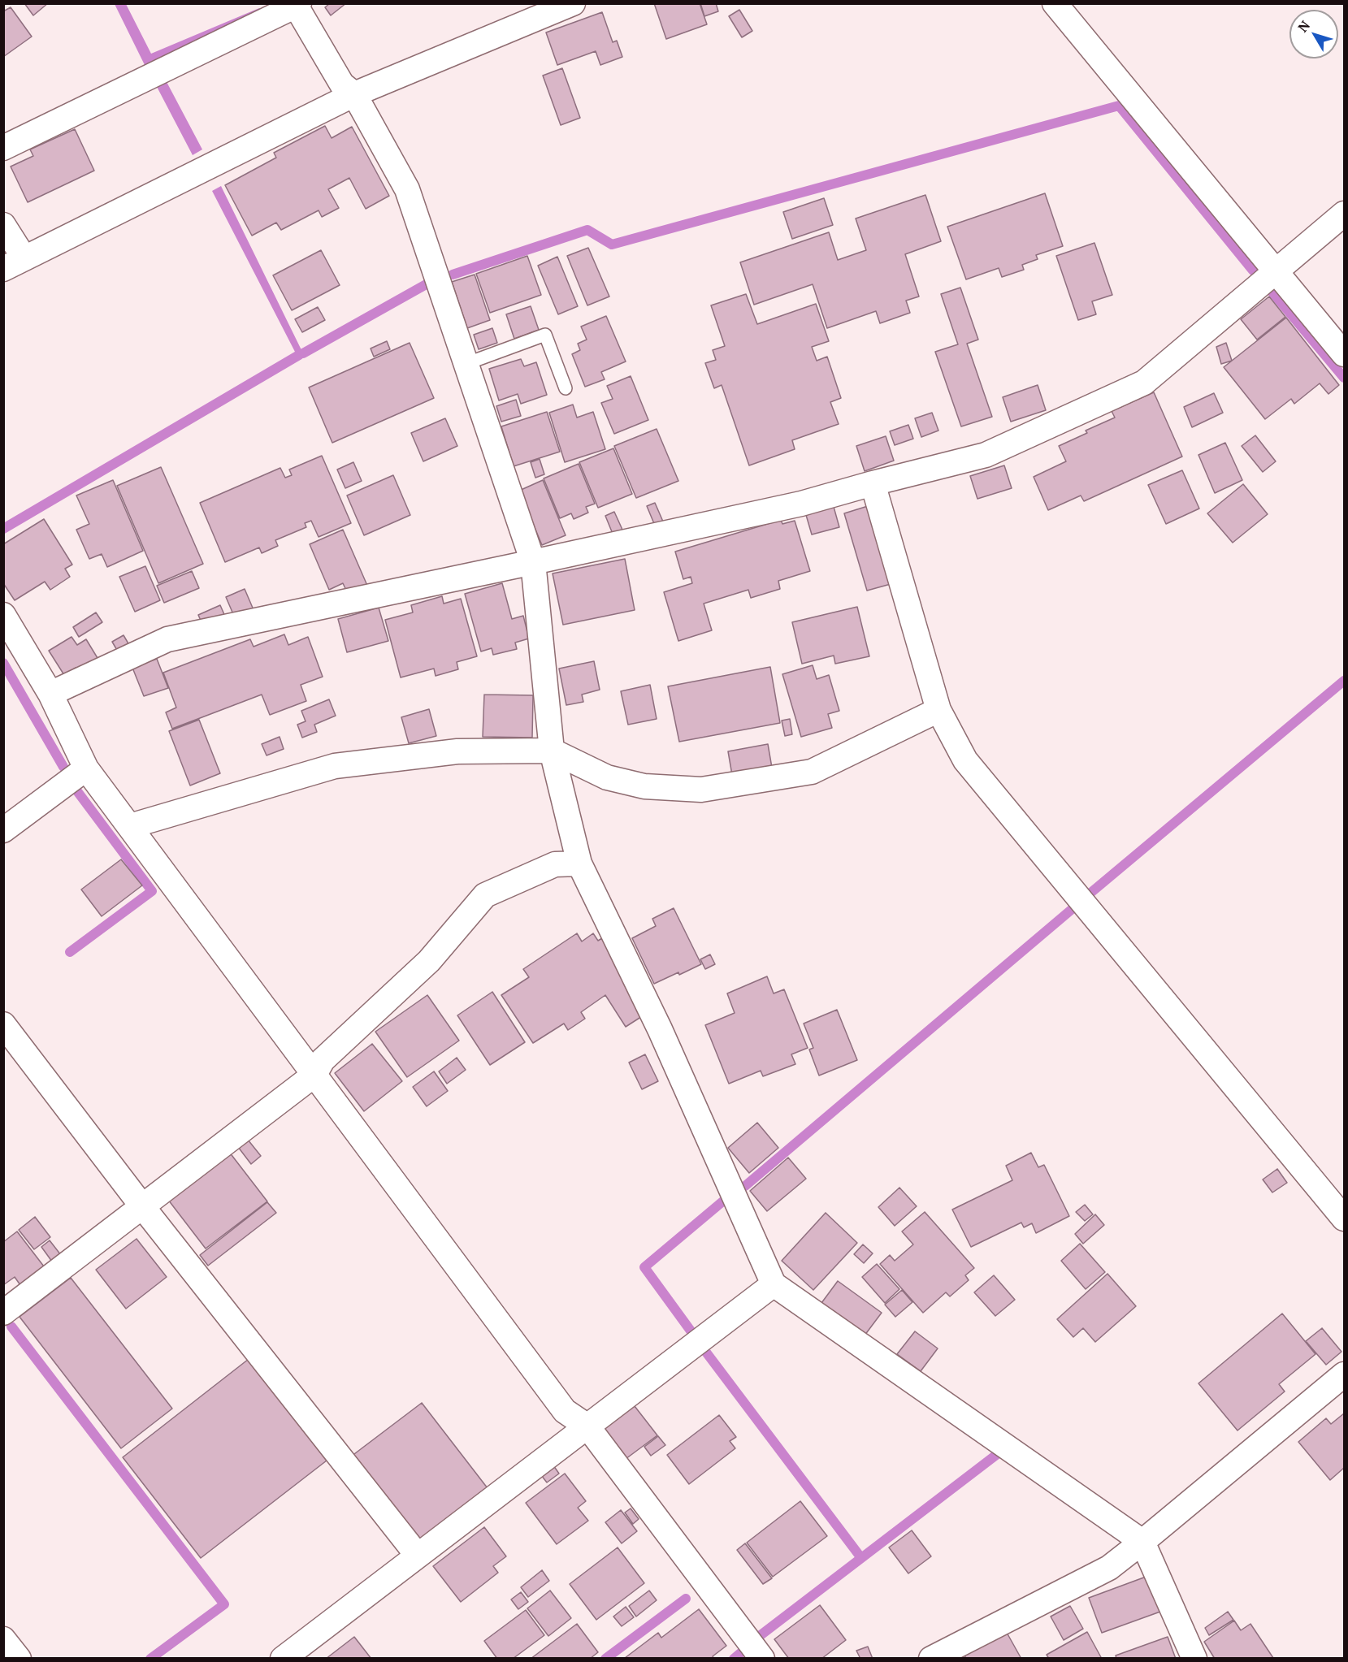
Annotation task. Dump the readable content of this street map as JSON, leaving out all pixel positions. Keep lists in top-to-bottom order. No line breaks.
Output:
{"north":"top left"}
